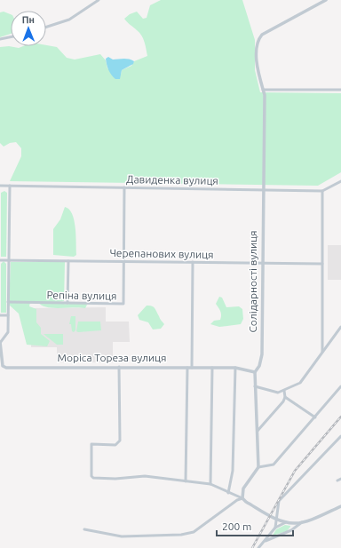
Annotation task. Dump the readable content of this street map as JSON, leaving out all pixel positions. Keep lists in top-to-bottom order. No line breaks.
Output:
{"streets":{"street":["Давиденка вулиця","Черепанових вулиця","Солідарності вулиця","Репiна вулиця","Моріса Тореза вулиця"]},"crossings":[["Давиденка вулиця","Солідарності вулиця"],["Давиденка вулиця","Репiна вулиця"],["Черепанових вулиця","Солідарності вулиця"],["Черепанових вулиця","Репiна вулиця"],["Солідарності вулиця","Моріса Тореза вулиця"]],"scale_bar":"200 m","north":"top"}
